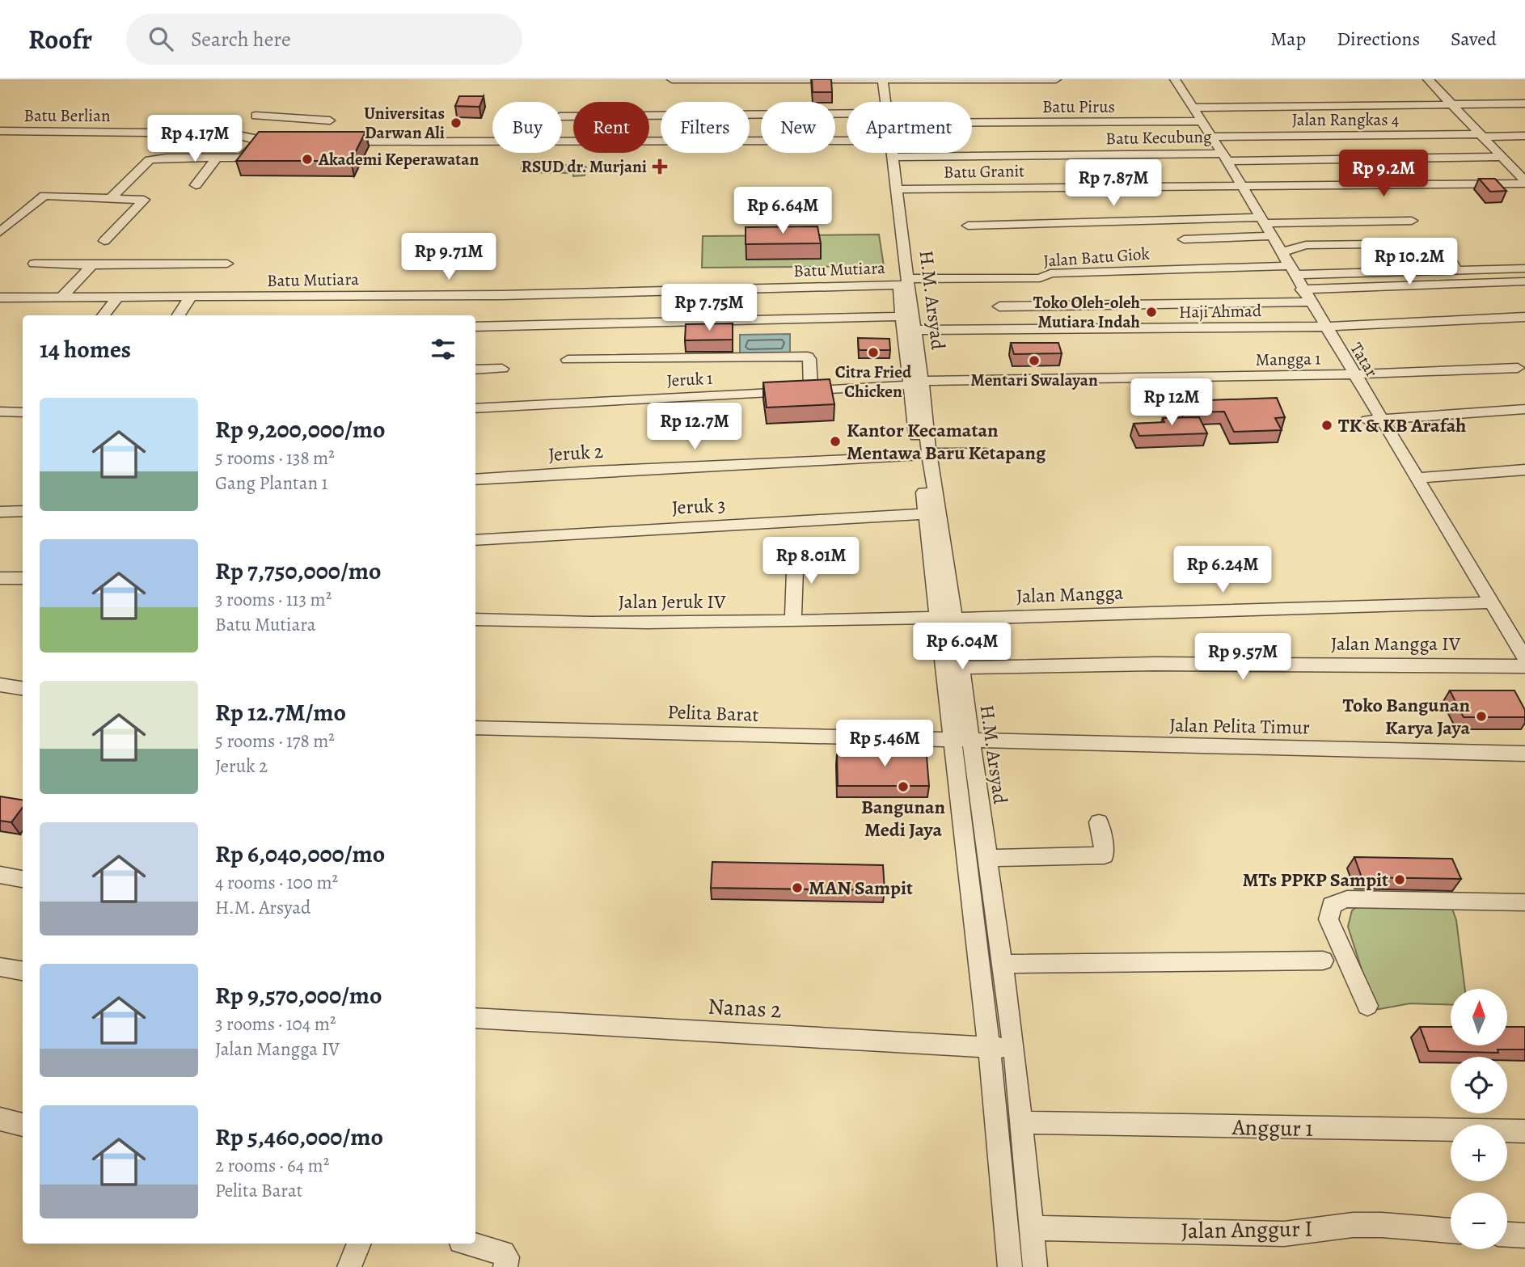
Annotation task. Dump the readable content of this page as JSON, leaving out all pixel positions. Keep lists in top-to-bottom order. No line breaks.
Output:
{"streets":{"street":["Batu Pirus","Batu Berlian","Jalan Rangkas 4","Batu Kecubung","Batu Granit","Jalan Batu Giok","Batu Mutiara","H.M. Arsyad","Haji Ahmad","Mangga 1","Tatar","Jeruk 1","Jeruk 2","Jeruk 3","Jalan Mangga","Jalan Jeruk IV","Jalan Mangga IV","Pelita Barat","Jalan Pelita Timur","Nanas 2","Anggur 1","Jalan Anggur I"]},"crossings":[["Batu Pirus","Tatar"],["Jalan Rangkas 4","Tatar"],["Batu Kecubung","H.M. Arsyad"],["Batu Kecubung","Tatar"],["Batu Granit","H.M. Arsyad"],["Batu Granit","Tatar"],["Jalan Batu Giok","Batu Mutiara"],["Jalan Batu Giok","H.M. Arsyad"],["Jalan Batu Giok","Tatar"],["Batu Mutiara","H.M. Arsyad"],["H.M. Arsyad","Haji Ahmad"],["H.M. Arsyad","Mangga 1"],["H.M. Arsyad","Jeruk 1"],["H.M. Arsyad","Jeruk 2"],["H.M. Arsyad","Jeruk 3"],["H.M. Arsyad","Jalan Mangga"],["H.M. Arsyad","Jalan Jeruk IV"],["H.M. Arsyad","Jalan Mangga IV"],["H.M. Arsyad","Pelita Barat"],["H.M. Arsyad","Jalan Pelita Timur"],["H.M. Arsyad","Nanas 2"],["H.M. Arsyad","Anggur 1"],["H.M. Arsyad","Jalan Anggur I"],["Haji Ahmad","Tatar"],["Mangga 1","Tatar"],["Mangga 1","Jeruk 1"],["Tatar","Jalan Mangga"],["Jalan Mangga","Jalan Jeruk IV"],["Pelita Barat","Jalan Pelita Timur"]],"places":{"other":["Universitas Darwan Ali","Akademi Keperawatan","Toko Oleh-oleh Mutiara Indah","Citra Fried Chicken","Mentari Swalayan","TK & KB Arafah","Kantor Kecamatan Mentawa Baru Ketapang","Toko Bangunan Karya Jaya","Bangunan Medi Jaya","MTs PPKP Sampit","MAN Sampit"],"health":["RSUD dr. Murjani"]},"north":"top","page":{"header":"Roofr","search":"Search here","nav":["Map","Directions","Saved"],"chip":["Buy","Rent","Filters","New","Apartment"],"price":["Rp 4.17M","Rp 9.2M","Rp 7.87M","Rp 6.64M","Rp 9.71M","Rp 10.2M","Rp 7.75M","Rp 12M","Rp 12.7M","Rp 8.01M","Rp 6.24M","Rp 6.04M","Rp 9.57M","Rp 5.46M"],"heading":"14 homes","list":[{"name":"Rp 9,200,000/mo","note":"5 rooms · 138 m² · Gang Plantan 1"},{"name":"Rp 7,750,000/mo","note":"3 rooms · 113 m² · Batu Mutiara"},{"name":"Rp 12.7M/mo","note":"5 rooms · 178 m² · Jeruk 2"},{"name":"Rp 6,040,000/mo","note":"4 rooms · 100 m² · H.M. Arsyad"},{"name":"Rp 9,570,000/mo","note":"3 rooms · 104 m² · Jalan Mangga IV"},{"name":"Rp 5,460,000/mo","note":"2 rooms · 64 m² · Pelita Barat"}],"map_buttons":["+","−"]}}
